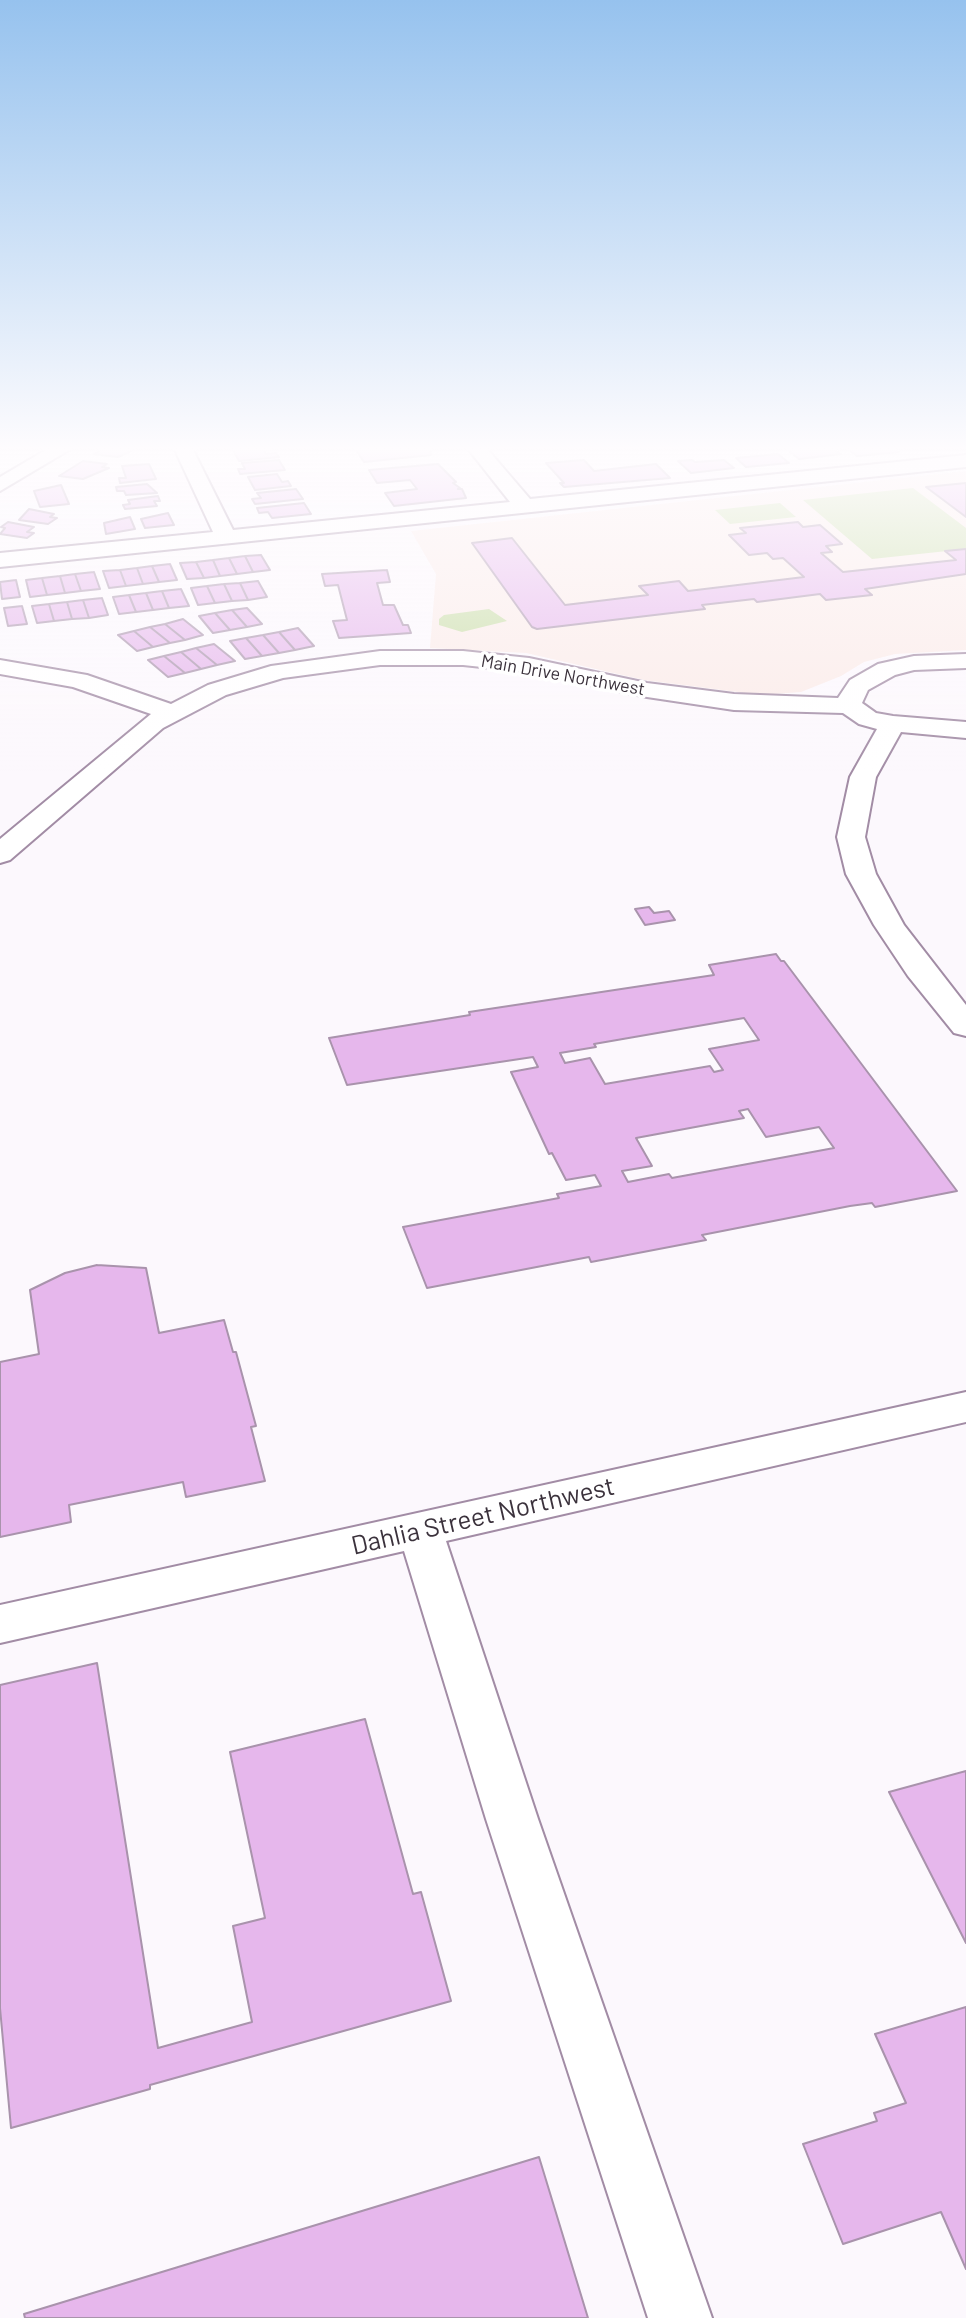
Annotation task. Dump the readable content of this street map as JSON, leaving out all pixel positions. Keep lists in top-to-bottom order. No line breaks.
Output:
{"streets":{"street":["Main Drive Northwest","Dahlia Street Northwest"]}}
